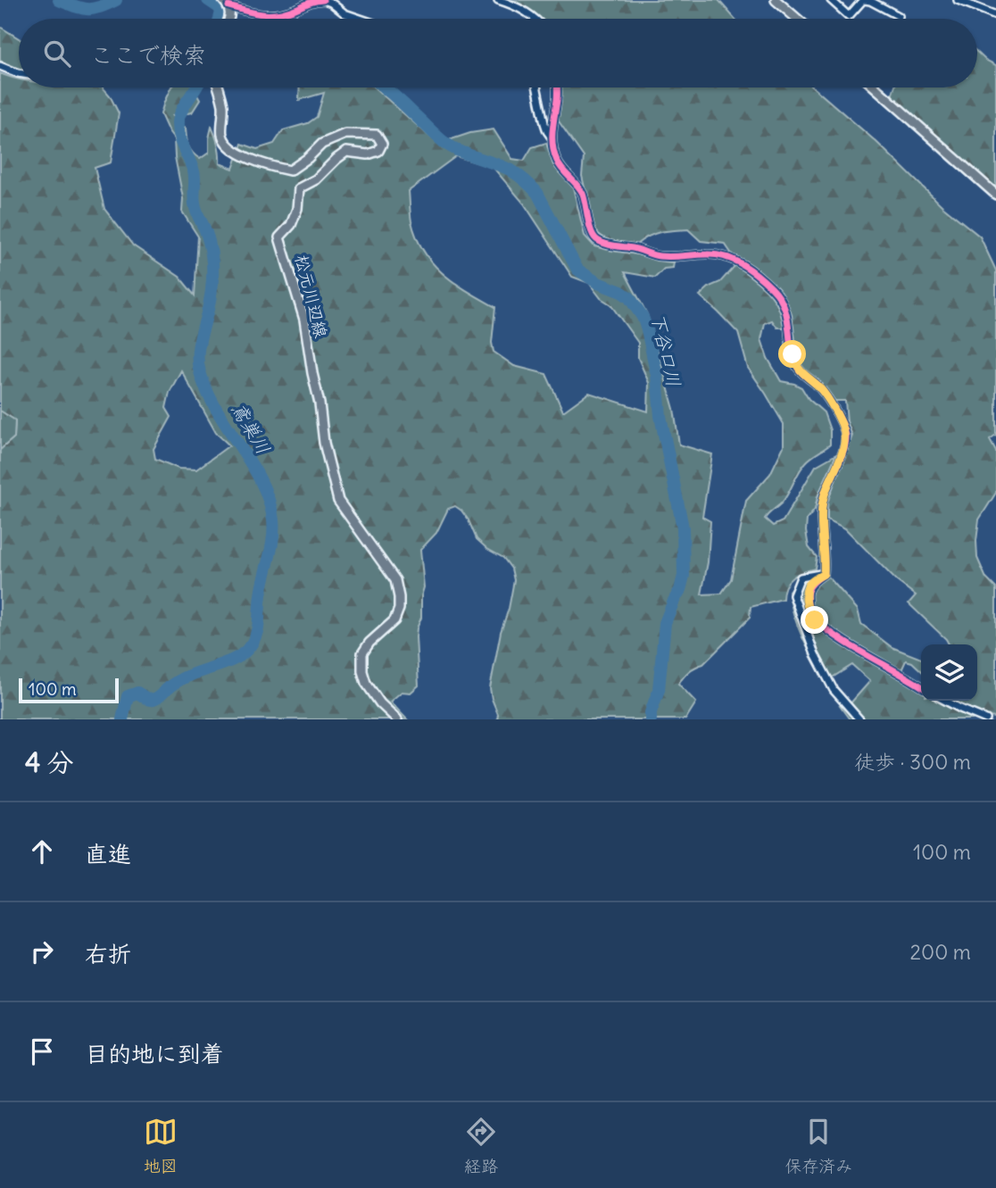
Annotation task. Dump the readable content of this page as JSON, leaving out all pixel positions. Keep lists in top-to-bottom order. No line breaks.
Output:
{"streets":{"main road":["松元川辺線"]},"water":["下谷口川","鳶巣川"],"scale_bar":"100 m","page":{"search":"ここで検索","scale":"100 m","heading":["4 分","徒歩 · 300 m"],"list":[["直進","100 m"],["右折","200 m"],"目的地に到着"],"nav":["地図","経路","保存済み"]}}
